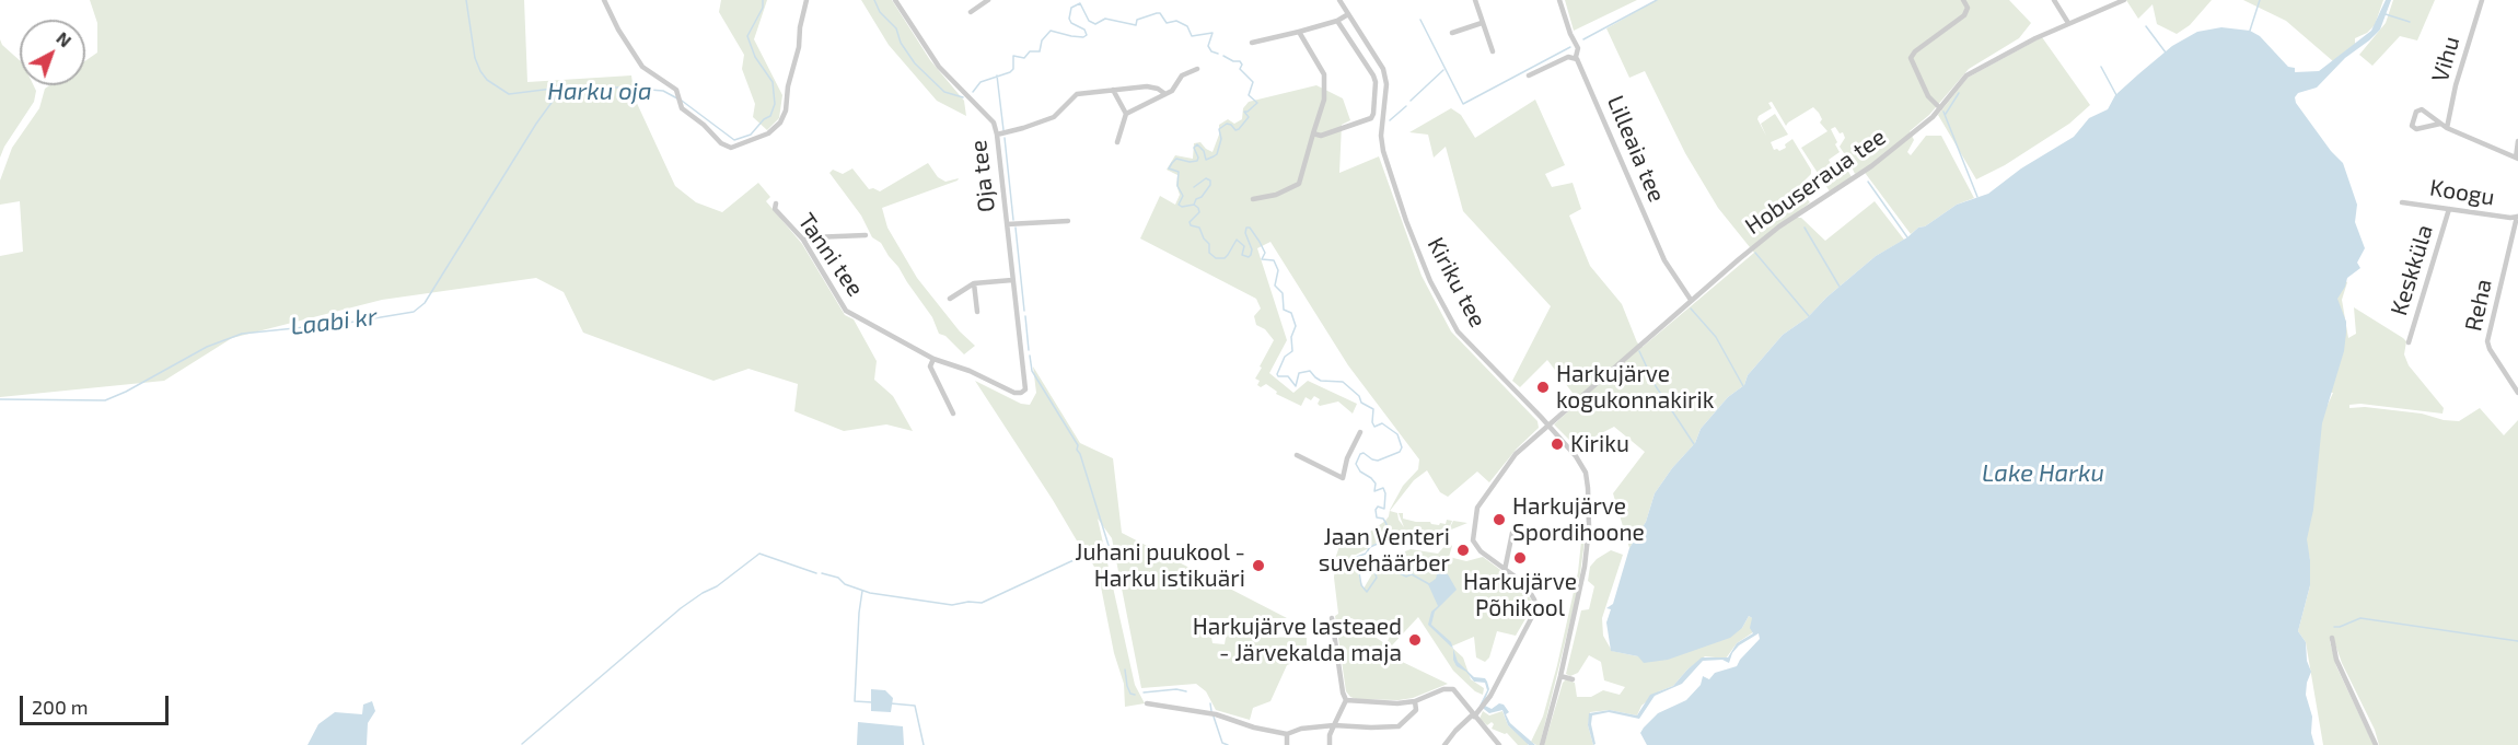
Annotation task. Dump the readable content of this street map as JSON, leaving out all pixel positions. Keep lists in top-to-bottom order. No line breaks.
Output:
{"streets":{"street":["Vihu","Lilleaia tee","Oja tee","Hobuseraua tee","Koogu","Tanni tee","Keskküla","Kiriku tee","Reha"]},"crossings":[["Lilleaia tee","Hobuseraua tee"],["Oja tee","Tanni tee"],["Hobuseraua tee","Kiriku tee"],["Koogu","Keskküla"],["Koogu","Reha"]],"water":["Harku oja","Laabi kr","Lake Harku"],"places":["Harkujärve kogukonnakirik","Kiriku","Harkujärve Spordihoone","Jaan Venteri suvehäärber","Harkujärve Põhikool","Juhani puukool - Harku istikuäri","Harkujärve lasteaed - Järvekalda maja"],"scale_bar":"200 m","north":"top right"}
